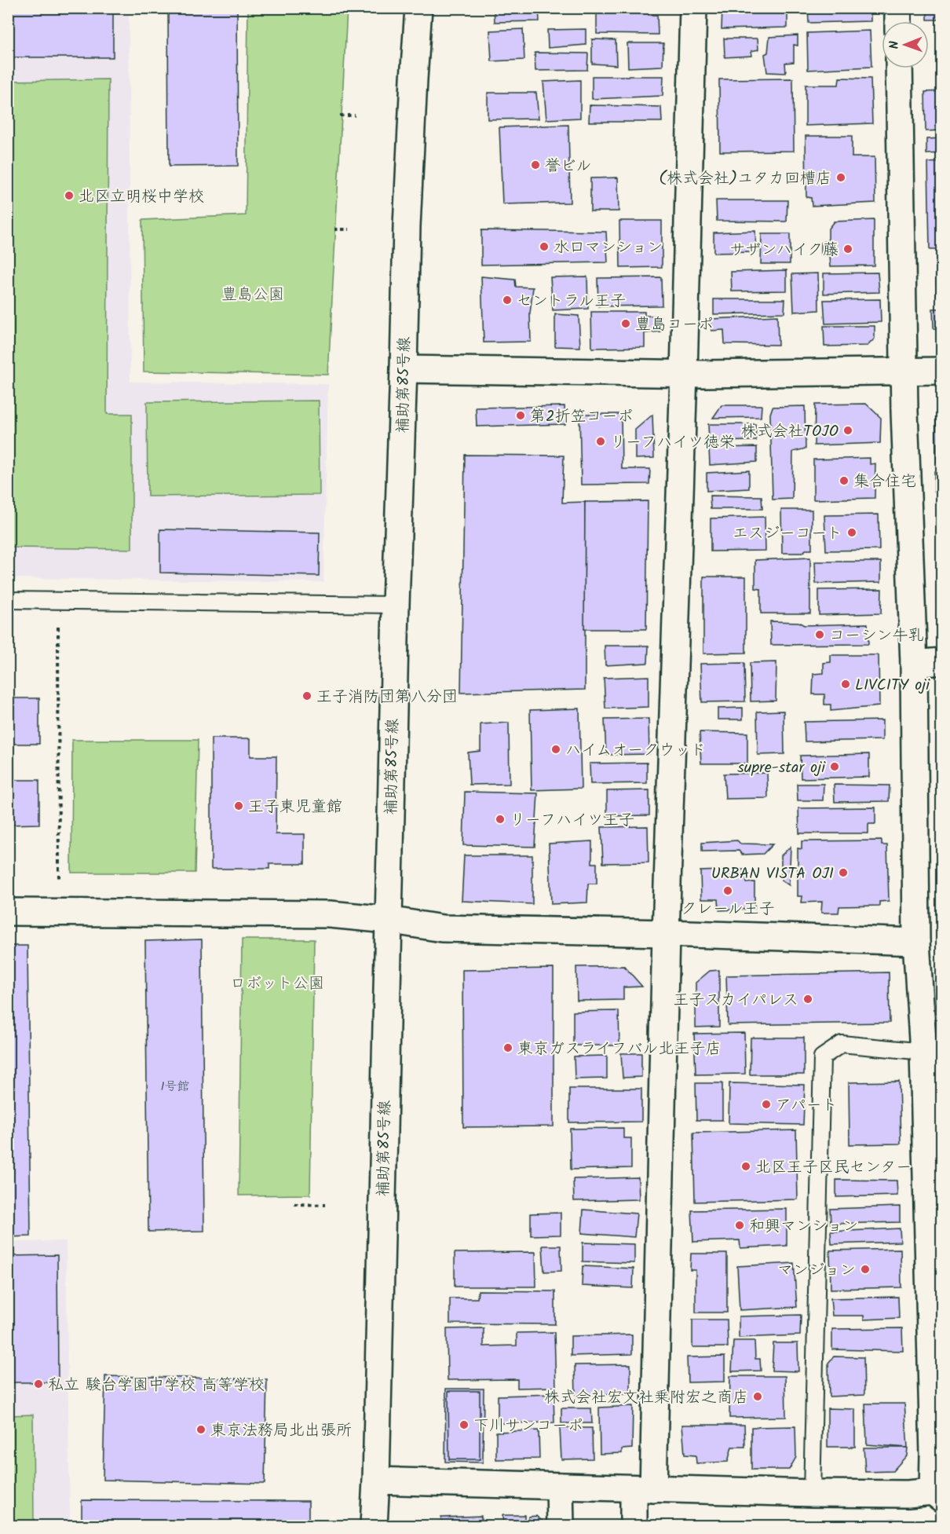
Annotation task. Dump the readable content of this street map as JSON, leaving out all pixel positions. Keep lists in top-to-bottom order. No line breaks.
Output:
{"streets":{"street":["補助第85号線"]},"parks":["豊島公園","ロボット公園"],"places":["誉ビル","(株式会社)ユタカ回槽店","北区立明桜中学校","水口マンション","サザンハイク藤","セントラル王子","豊島コーポ","第2折笠コーポ","株式会社TOJO","リーフハイツ徳栄","集合住宅","エスジーコート","コーシン牛乳","LIVCITY oji","王子消防団第八分団","ハイムオークウッド","supre-star oji","王子東児童館","リーフハイツ王子","URBAN VISTA OJI","クレール王子","王子スカイパレス","東京ガスライフバル北王子店","アパート","北区王子区民センター","和興マンション","マンジョン","私立 駿台学園中学校 高等学校","株式会社宏文社乗附宏之商店","下川サンコーポ","東京法務局北出張所"],"house_numbers":["1号館"],"north":"left"}
